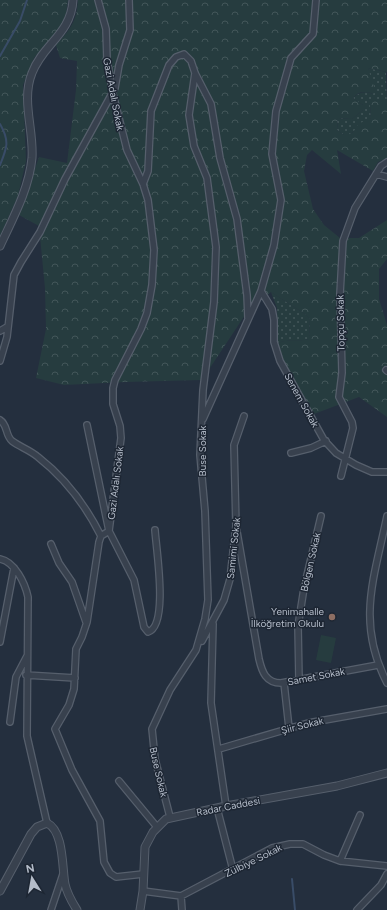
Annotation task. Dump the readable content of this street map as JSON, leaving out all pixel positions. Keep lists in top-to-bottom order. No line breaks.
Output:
{"streets":{"street":["Gazi Adalı Sokak","Topçu Sokak","Senem Sokak","Buse Sokak","Samimi Sokak","Bölgen Sokak","Samet Sokak","Şiir Sokak","Radar Caddesi","Zülbiye Sokak"]},"crossings":[["Topçu Sokak","Senem Sokak"],["Buse Sokak","Samimi Sokak"],["Buse Sokak","Radar Caddesi"],["Samimi Sokak","Samet Sokak"],["Bölgen Sokak","Samet Sokak"]],"places":["Yenimahalle İlköğretim Okulu"],"north":"top"}
